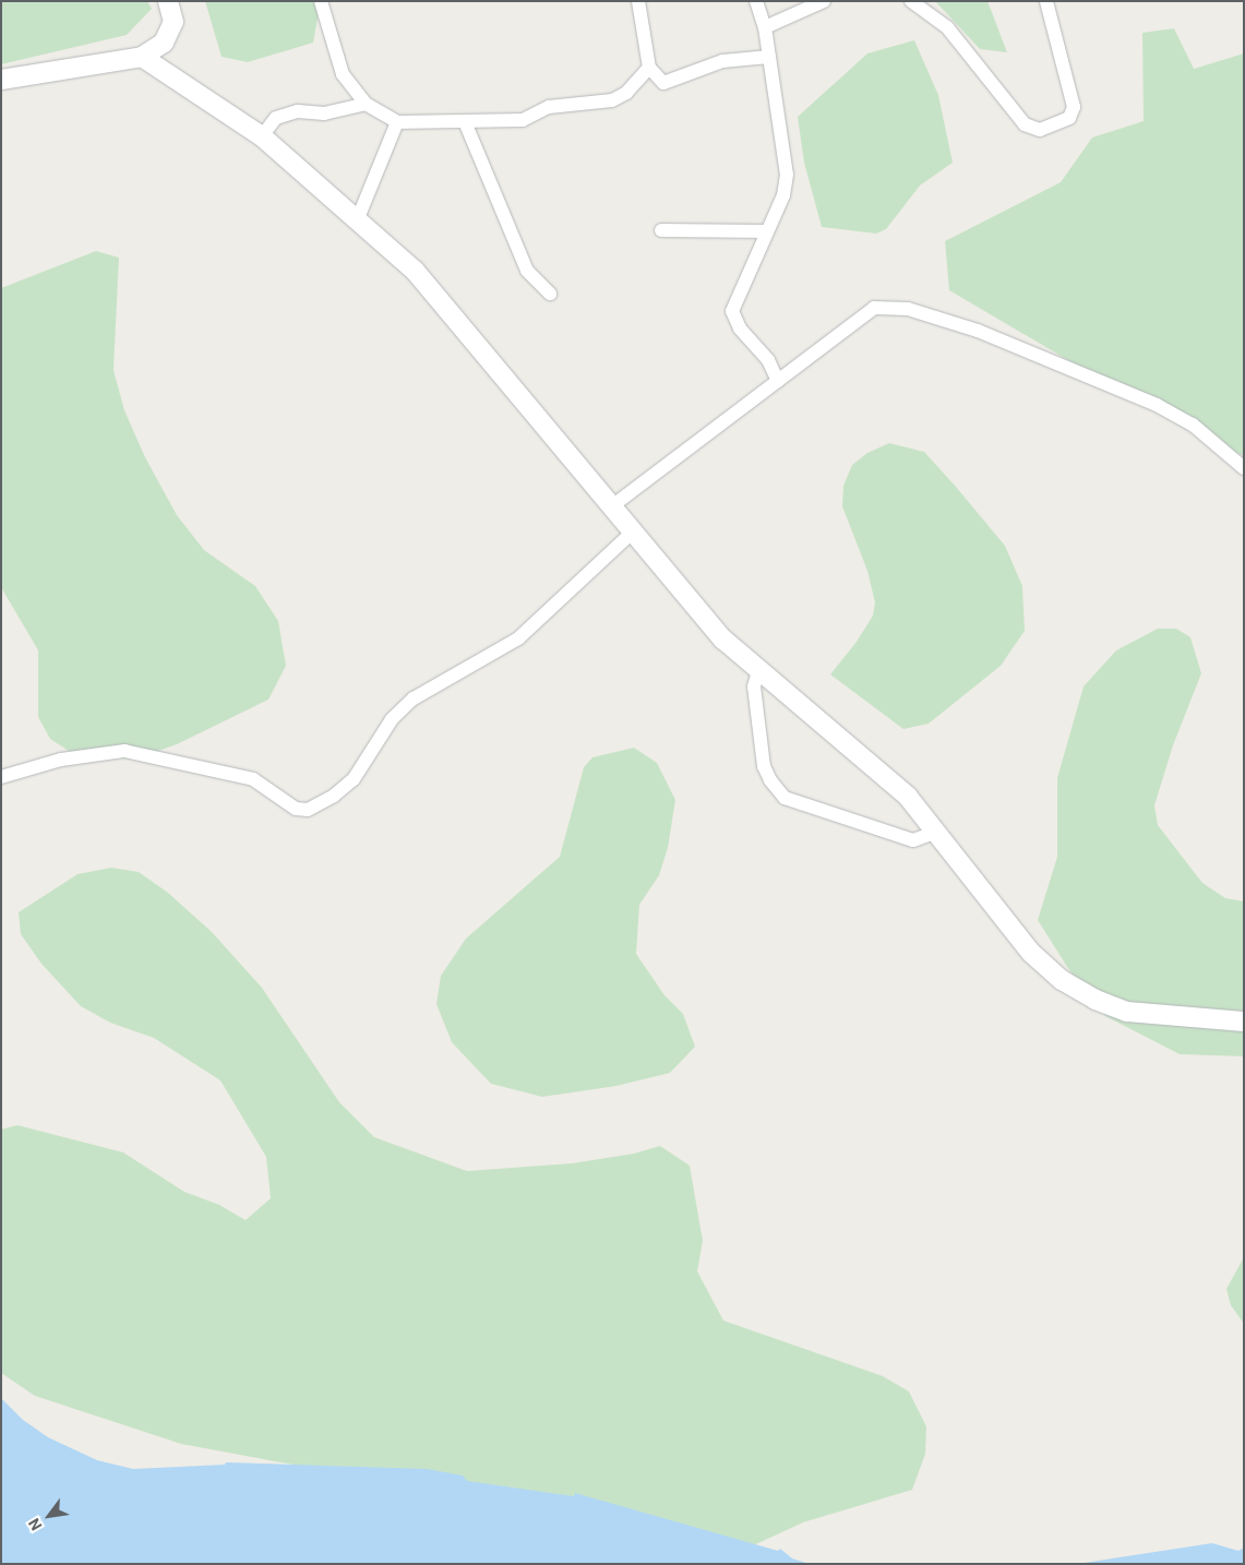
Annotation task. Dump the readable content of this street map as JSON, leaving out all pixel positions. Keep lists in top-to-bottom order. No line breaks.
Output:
{"north":"bottom left"}
